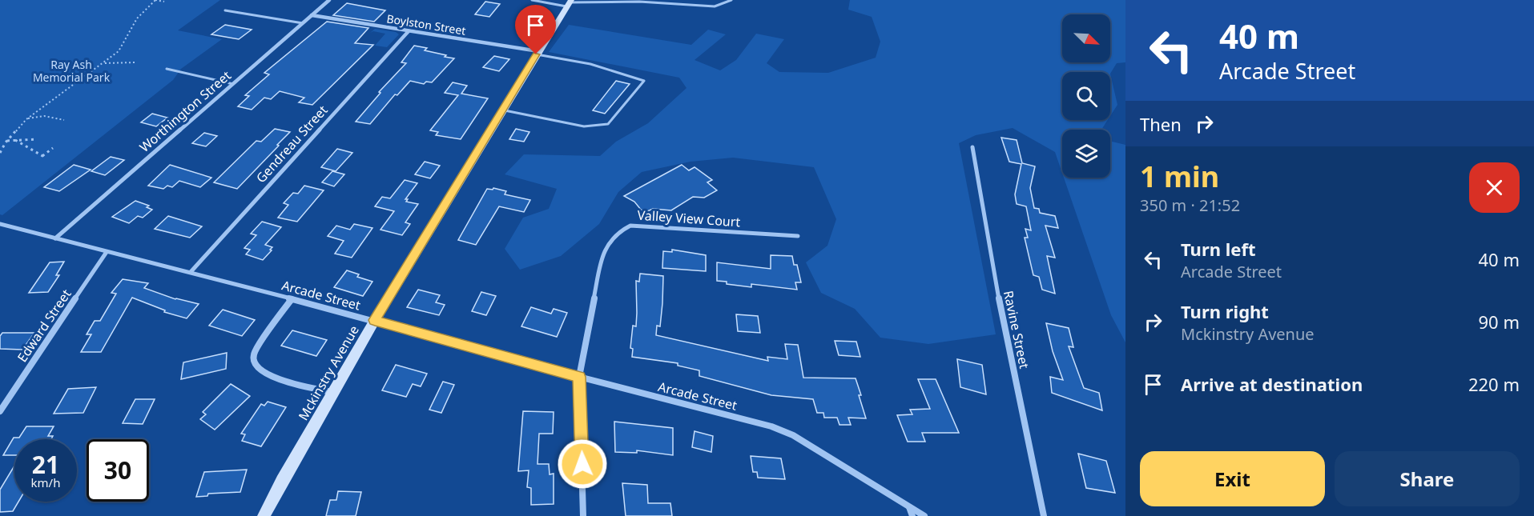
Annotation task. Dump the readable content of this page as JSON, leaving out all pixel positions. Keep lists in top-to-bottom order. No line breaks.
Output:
{"streets":{"street":["Boylston Street","Worthington Street","Gendreau Street","Valley View Court","Arcade Street","Edward Street","Ravine Street","Mckinstry Avenue"]},"crossings":[["Boylston Street","Worthington Street"],["Boylston Street","Gendreau Street"],["Boylston Street","Mckinstry Avenue"],["Worthington Street","Arcade Street"],["Gendreau Street","Arcade Street"],["Valley View Court","Arcade Street"],["Arcade Street","Edward Street"],["Arcade Street","Mckinstry Avenue"]],"parks":["Ray Ash Memorial Park"],"north":"bottom right","page":{"turn":["40 m","Arcade Street"],"then":"Then","heading":["1 min","350 m · 21:52"],"list":[{"name":"Turn left","note":"Arcade Street","value":"40 m"},{"name":"Turn right","note":"Mckinstry Avenue","value":"90 m"},{"name":"Arrive at destination","value":"220 m"}],"speed":"21 km/h","limit":"30","buttons":["Exit","Share"]}}
